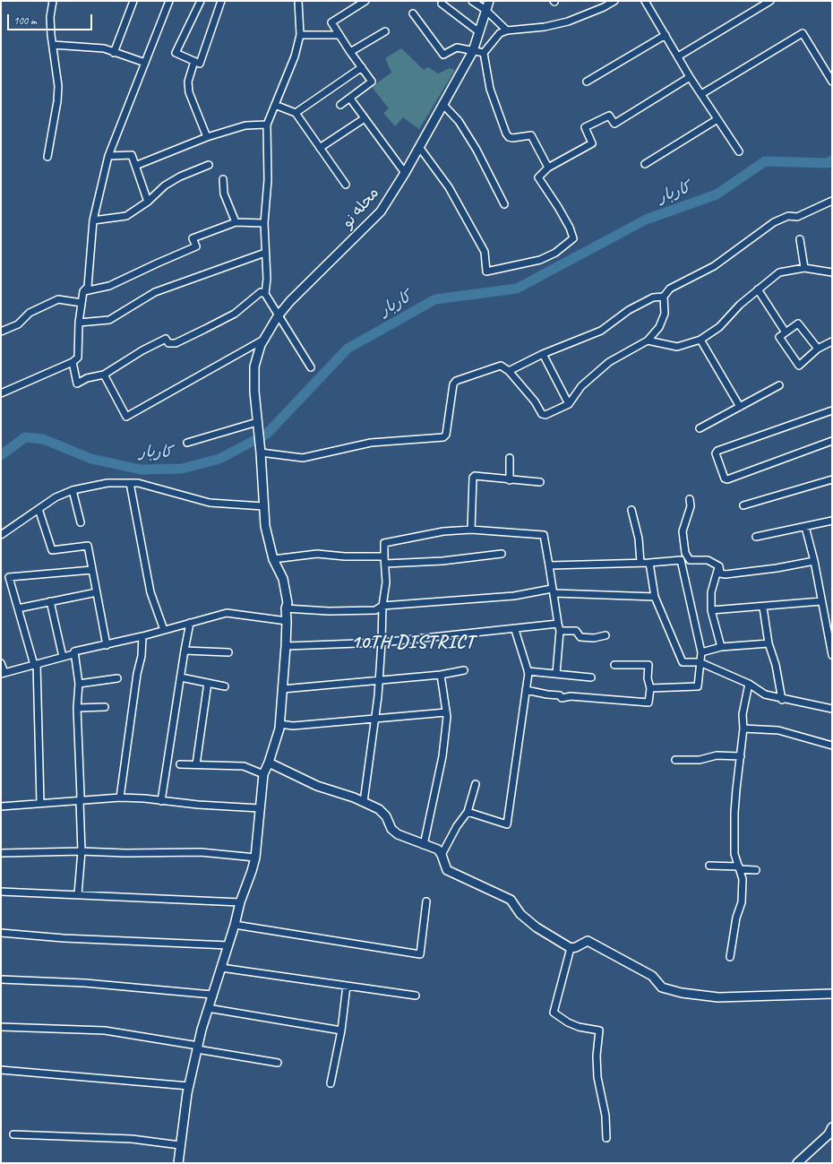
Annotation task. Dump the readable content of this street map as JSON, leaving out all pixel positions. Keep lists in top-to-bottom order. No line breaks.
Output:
{"streets":{"street":["محله نو"]},"districts":["10TH DISTRICT"],"water":["کاربار"],"scale_bar":"100 m"}
